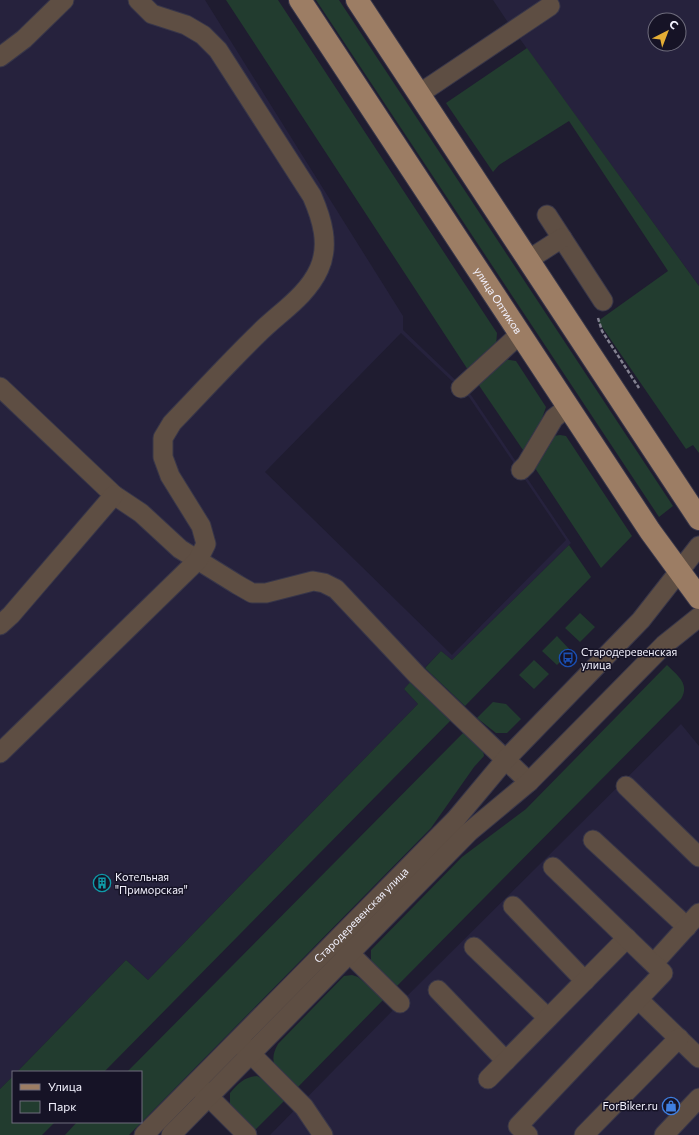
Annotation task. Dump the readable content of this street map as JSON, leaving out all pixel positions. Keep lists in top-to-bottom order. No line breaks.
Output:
{"streets":{"main road":["улица Оптиков"],"street":["Стародеревенская улица"]},"crossings":[["улица Оптиков","Стародеревенская улица"]],"places":{"bus stop":["Стародеревенская улица"],"building":["Котельная \"Приморская\""],"shop":["ForBiker.ru"]},"legend":["Улица","Парк"],"north":"top right"}
